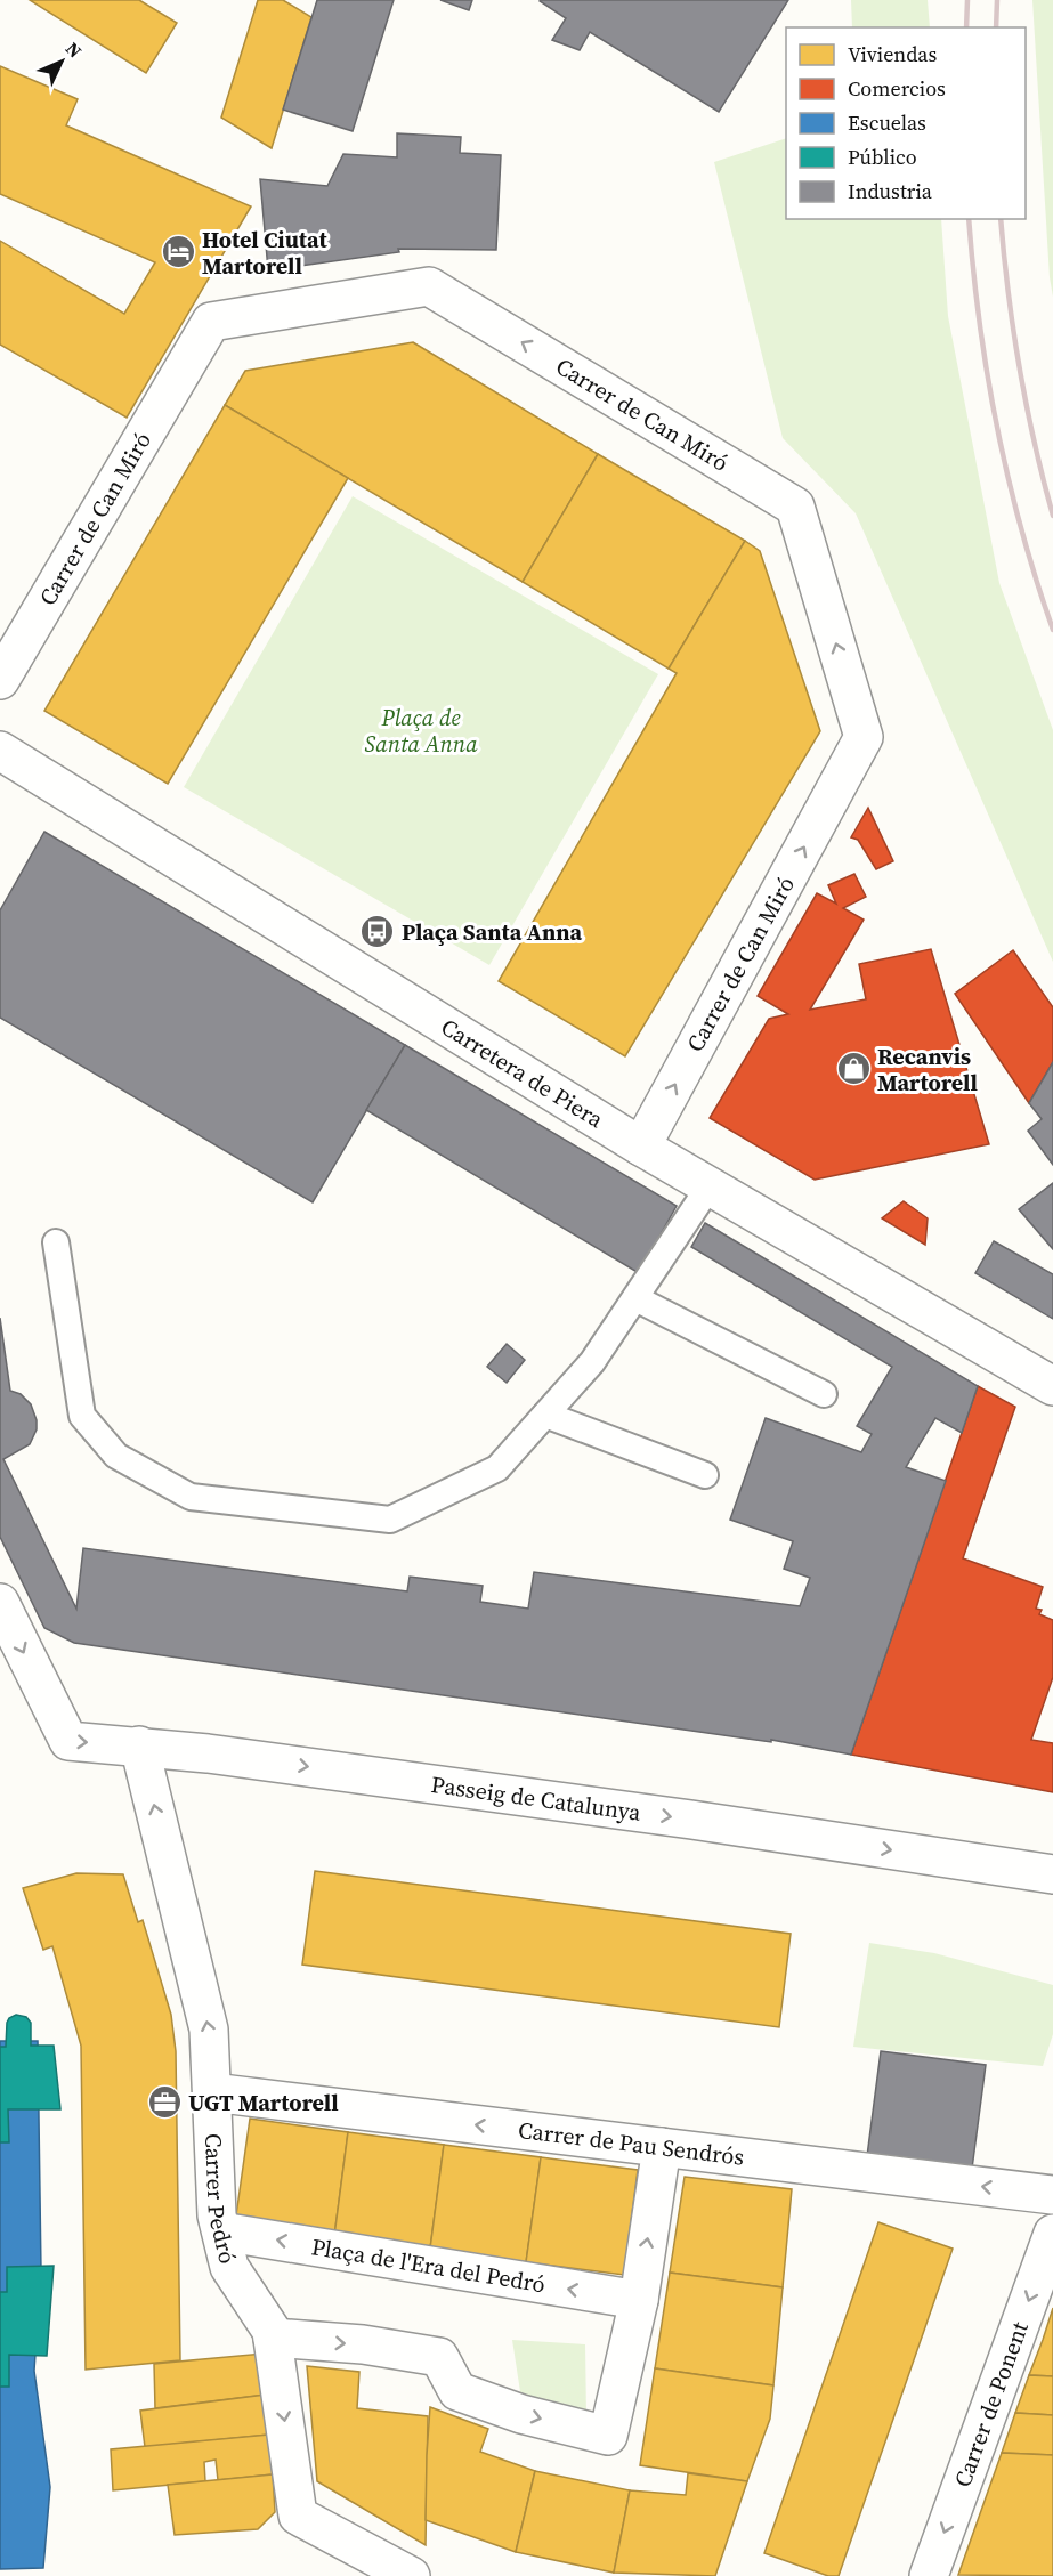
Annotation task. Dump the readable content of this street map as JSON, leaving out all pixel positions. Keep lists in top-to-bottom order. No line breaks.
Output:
{"streets":{"street":["Carrer de Can Miró","Carretera de Piera","Passeig de Catalunya","Carrer de Pau Sendrós","Carrer Pedró","Plaça de l'Era del Pedró","Carrer de Ponent"]},"crossings":[["Carrer de Can Miró","Carretera de Piera"],["Passeig de Catalunya","Carrer Pedró"],["Carrer de Pau Sendrós","Carrer Pedró"],["Carrer Pedró","Plaça de l'Era del Pedró"]],"one_way":["Passeig de Catalunya","Carrer de Pau Sendrós","Plaça de l'Era del Pedró","Carrer de Ponent"],"parks":["Plaça de Santa Anna"],"places":{"hotel":["Hotel Ciutat Martorell"],"bus stop":["Plaça Santa Anna"],"shop":["Recanvis Martorell"],"office":["UGT Martorell"]},"legend":["Viviendas","Comercios","Escuelas","Público","Industria"],"north":"top right"}
